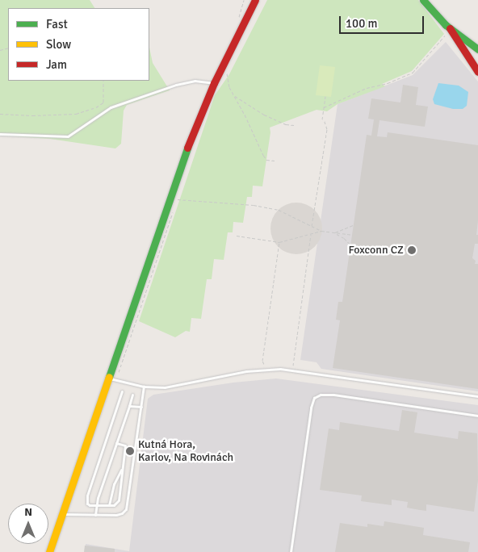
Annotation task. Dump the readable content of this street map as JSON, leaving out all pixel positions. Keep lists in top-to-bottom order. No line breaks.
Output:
{"places":["Foxconn CZ","Kutná Hora, Karlov, Na Rovinách"],"legend":["Fast","Slow","Jam"],"scale_bar":"100 m","north":"top"}
